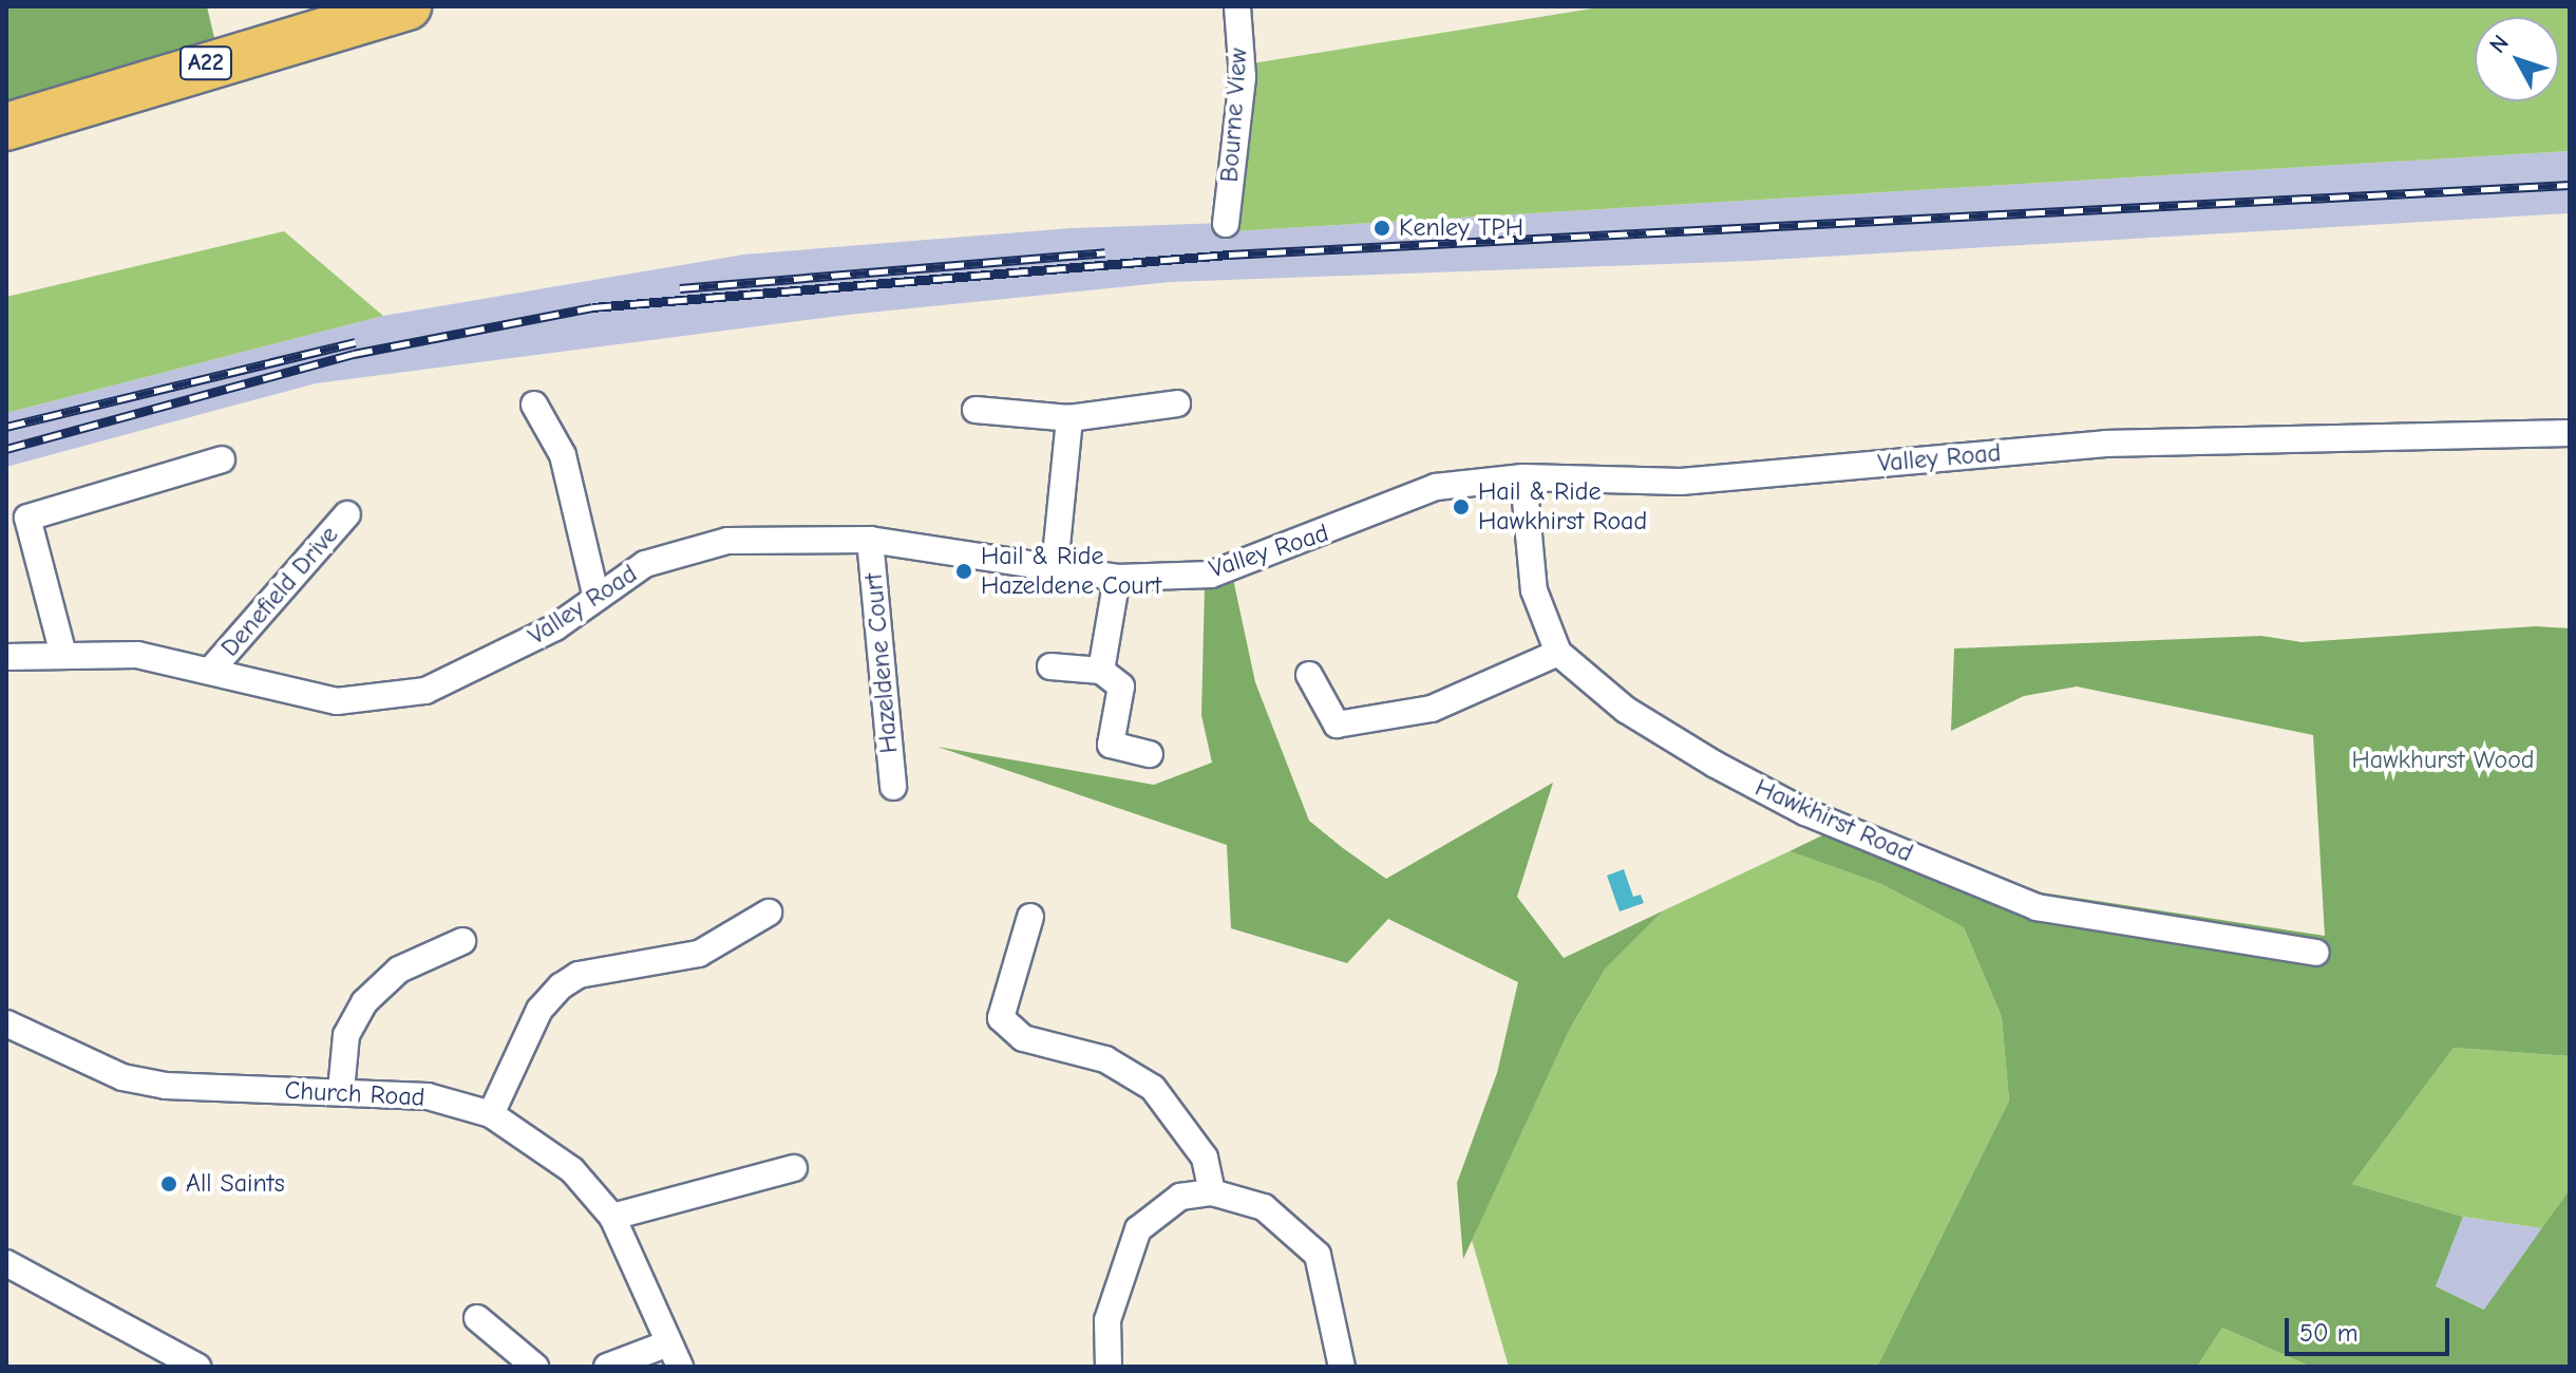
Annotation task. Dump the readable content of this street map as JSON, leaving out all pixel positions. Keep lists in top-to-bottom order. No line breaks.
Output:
{"streets":{"highway":["A22"],"street":["Bourne View","Valley Road","Denefield Drive","Hazeldene Court","Hawkhirst Road","Church Road"]},"crossings":[["Valley Road","Denefield Drive"],["Valley Road","Hazeldene Court"],["Valley Road","Hawkhirst Road"]],"parks":["Hawkhurst Wood"],"places":["Kenley TPH","Hail & Ride Hawkhirst Road","Hail & Ride Hazeldene Court","All Saints"],"scale_bar":"50 m","north":"top left"}
